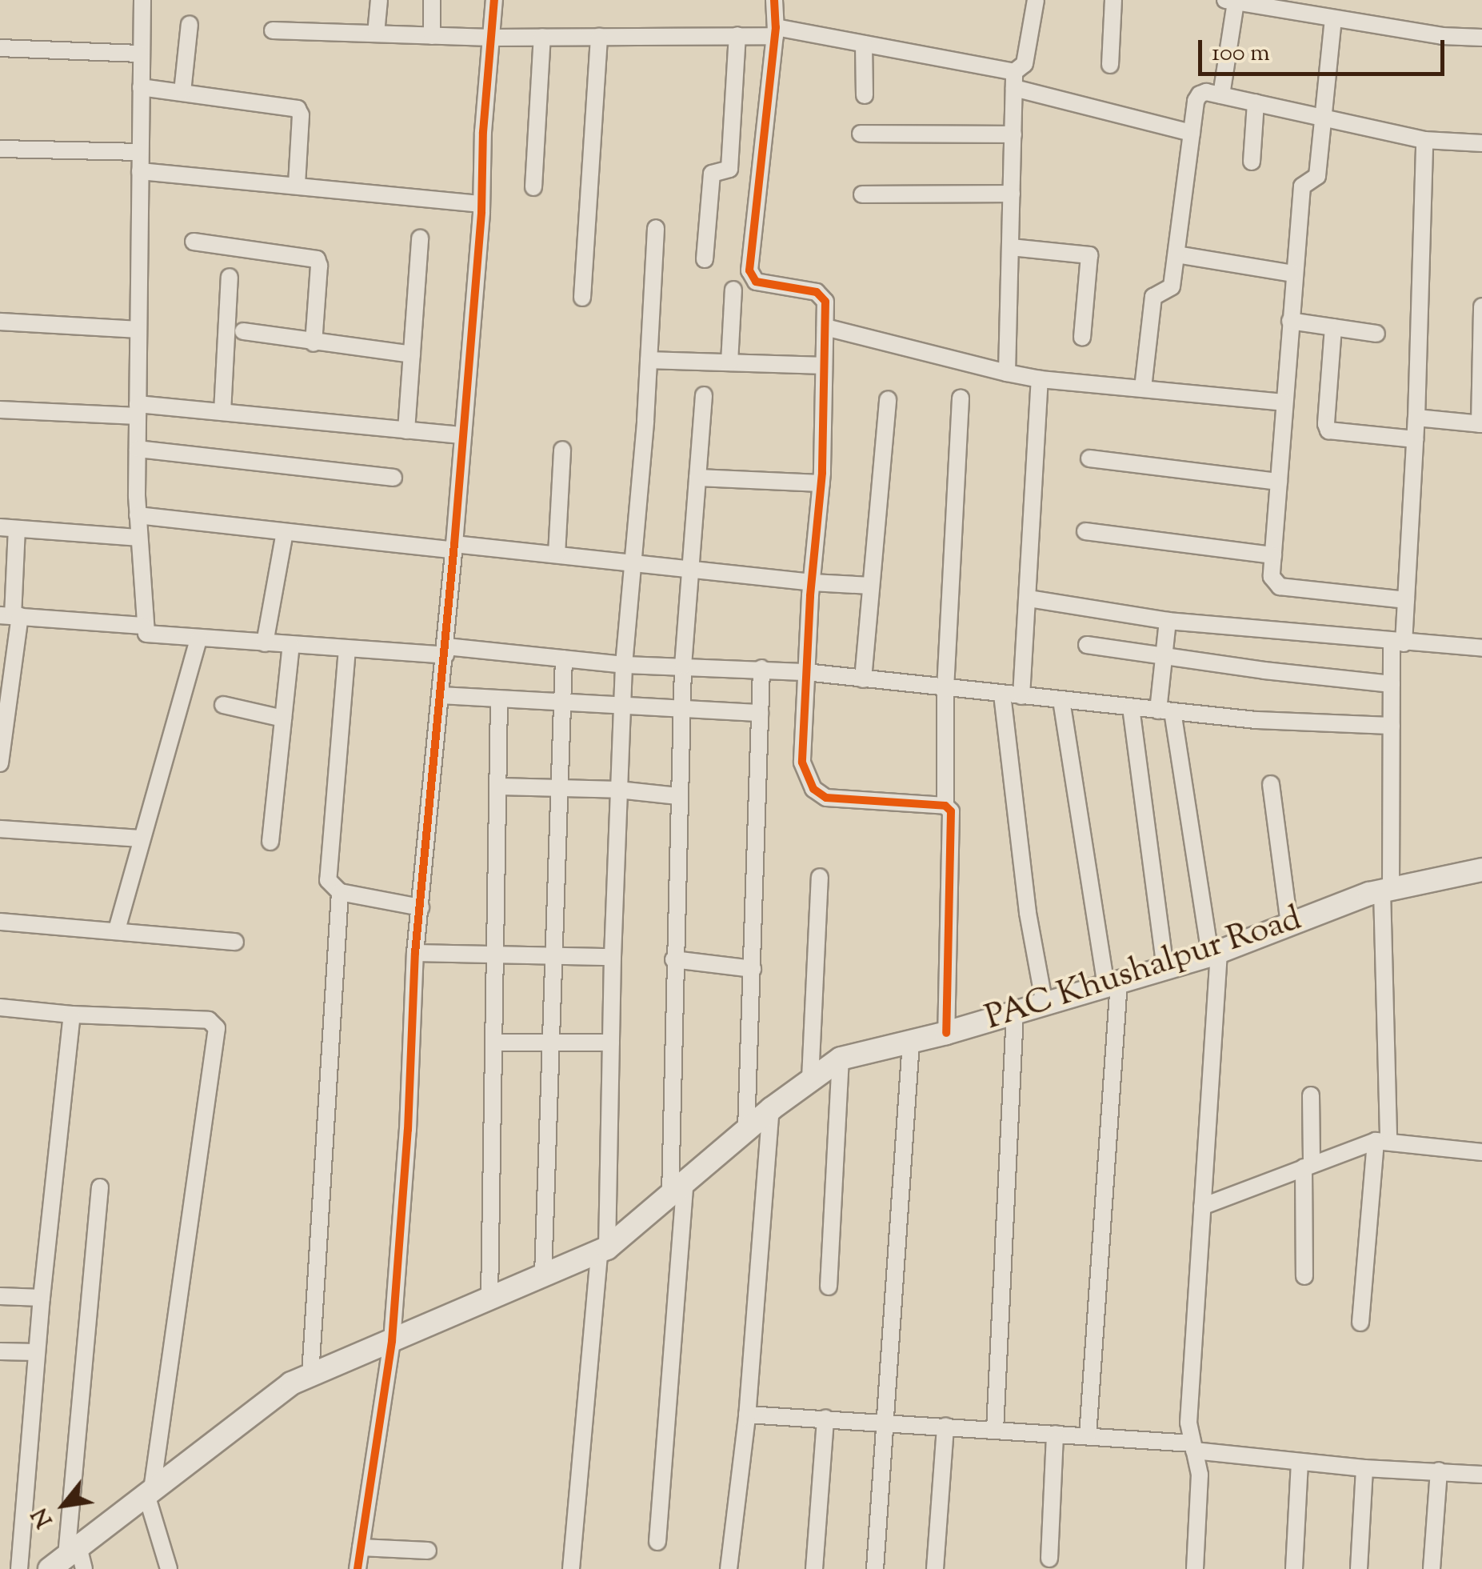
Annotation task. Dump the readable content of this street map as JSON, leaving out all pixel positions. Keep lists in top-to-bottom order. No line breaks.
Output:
{"streets":{"main road":["PAC Khushalpur Road"]},"scale_bar":"100 m","north":"bottom left"}
